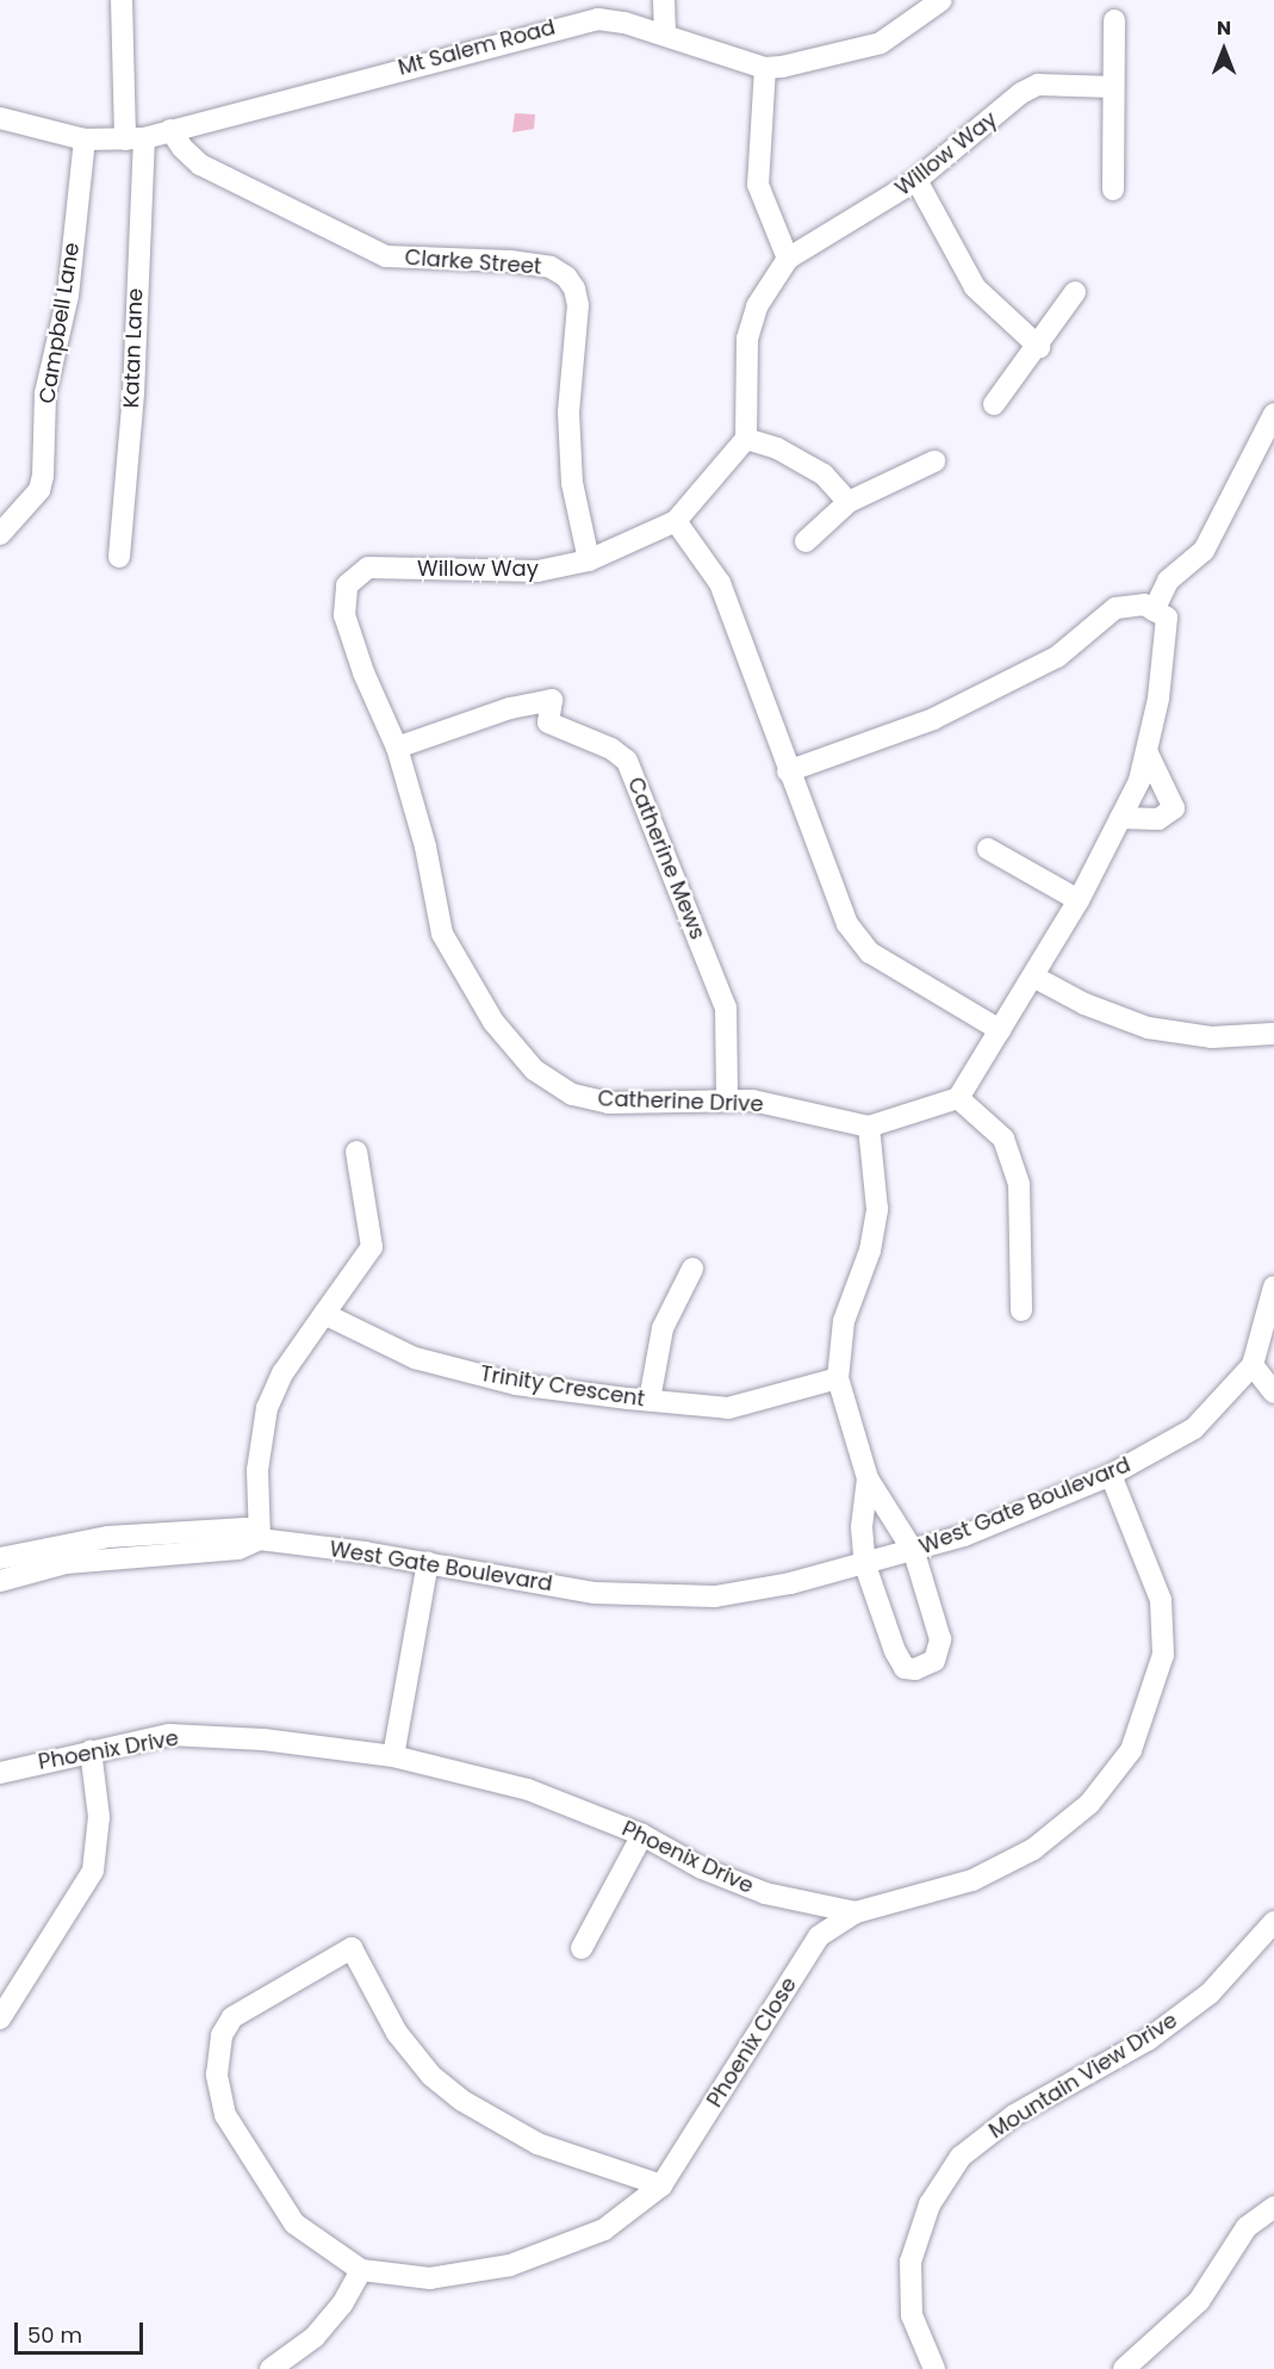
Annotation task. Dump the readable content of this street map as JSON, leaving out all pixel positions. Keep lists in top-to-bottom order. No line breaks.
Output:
{"streets":{"street":["Mt Salem Road","Willow Way","Clarke Street","Campbell Lane","Katan Lane","Catherine Mews","Catherine Drive","Trinity Crescent","West Gate Boulevard","Phoenix Drive","Phoenix Close","Mountain View Drive"]},"crossings":[["Mt Salem Road","Clarke Street"],["Mt Salem Road","Campbell Lane"],["Mt Salem Road","Katan Lane"],["Willow Way","Clarke Street"],["Willow Way","Catherine Drive"],["Catherine Mews","Catherine Drive"],["West Gate Boulevard","Phoenix Drive"],["Phoenix Drive","Phoenix Close"]],"scale_bar":"50 m","north":"top"}
